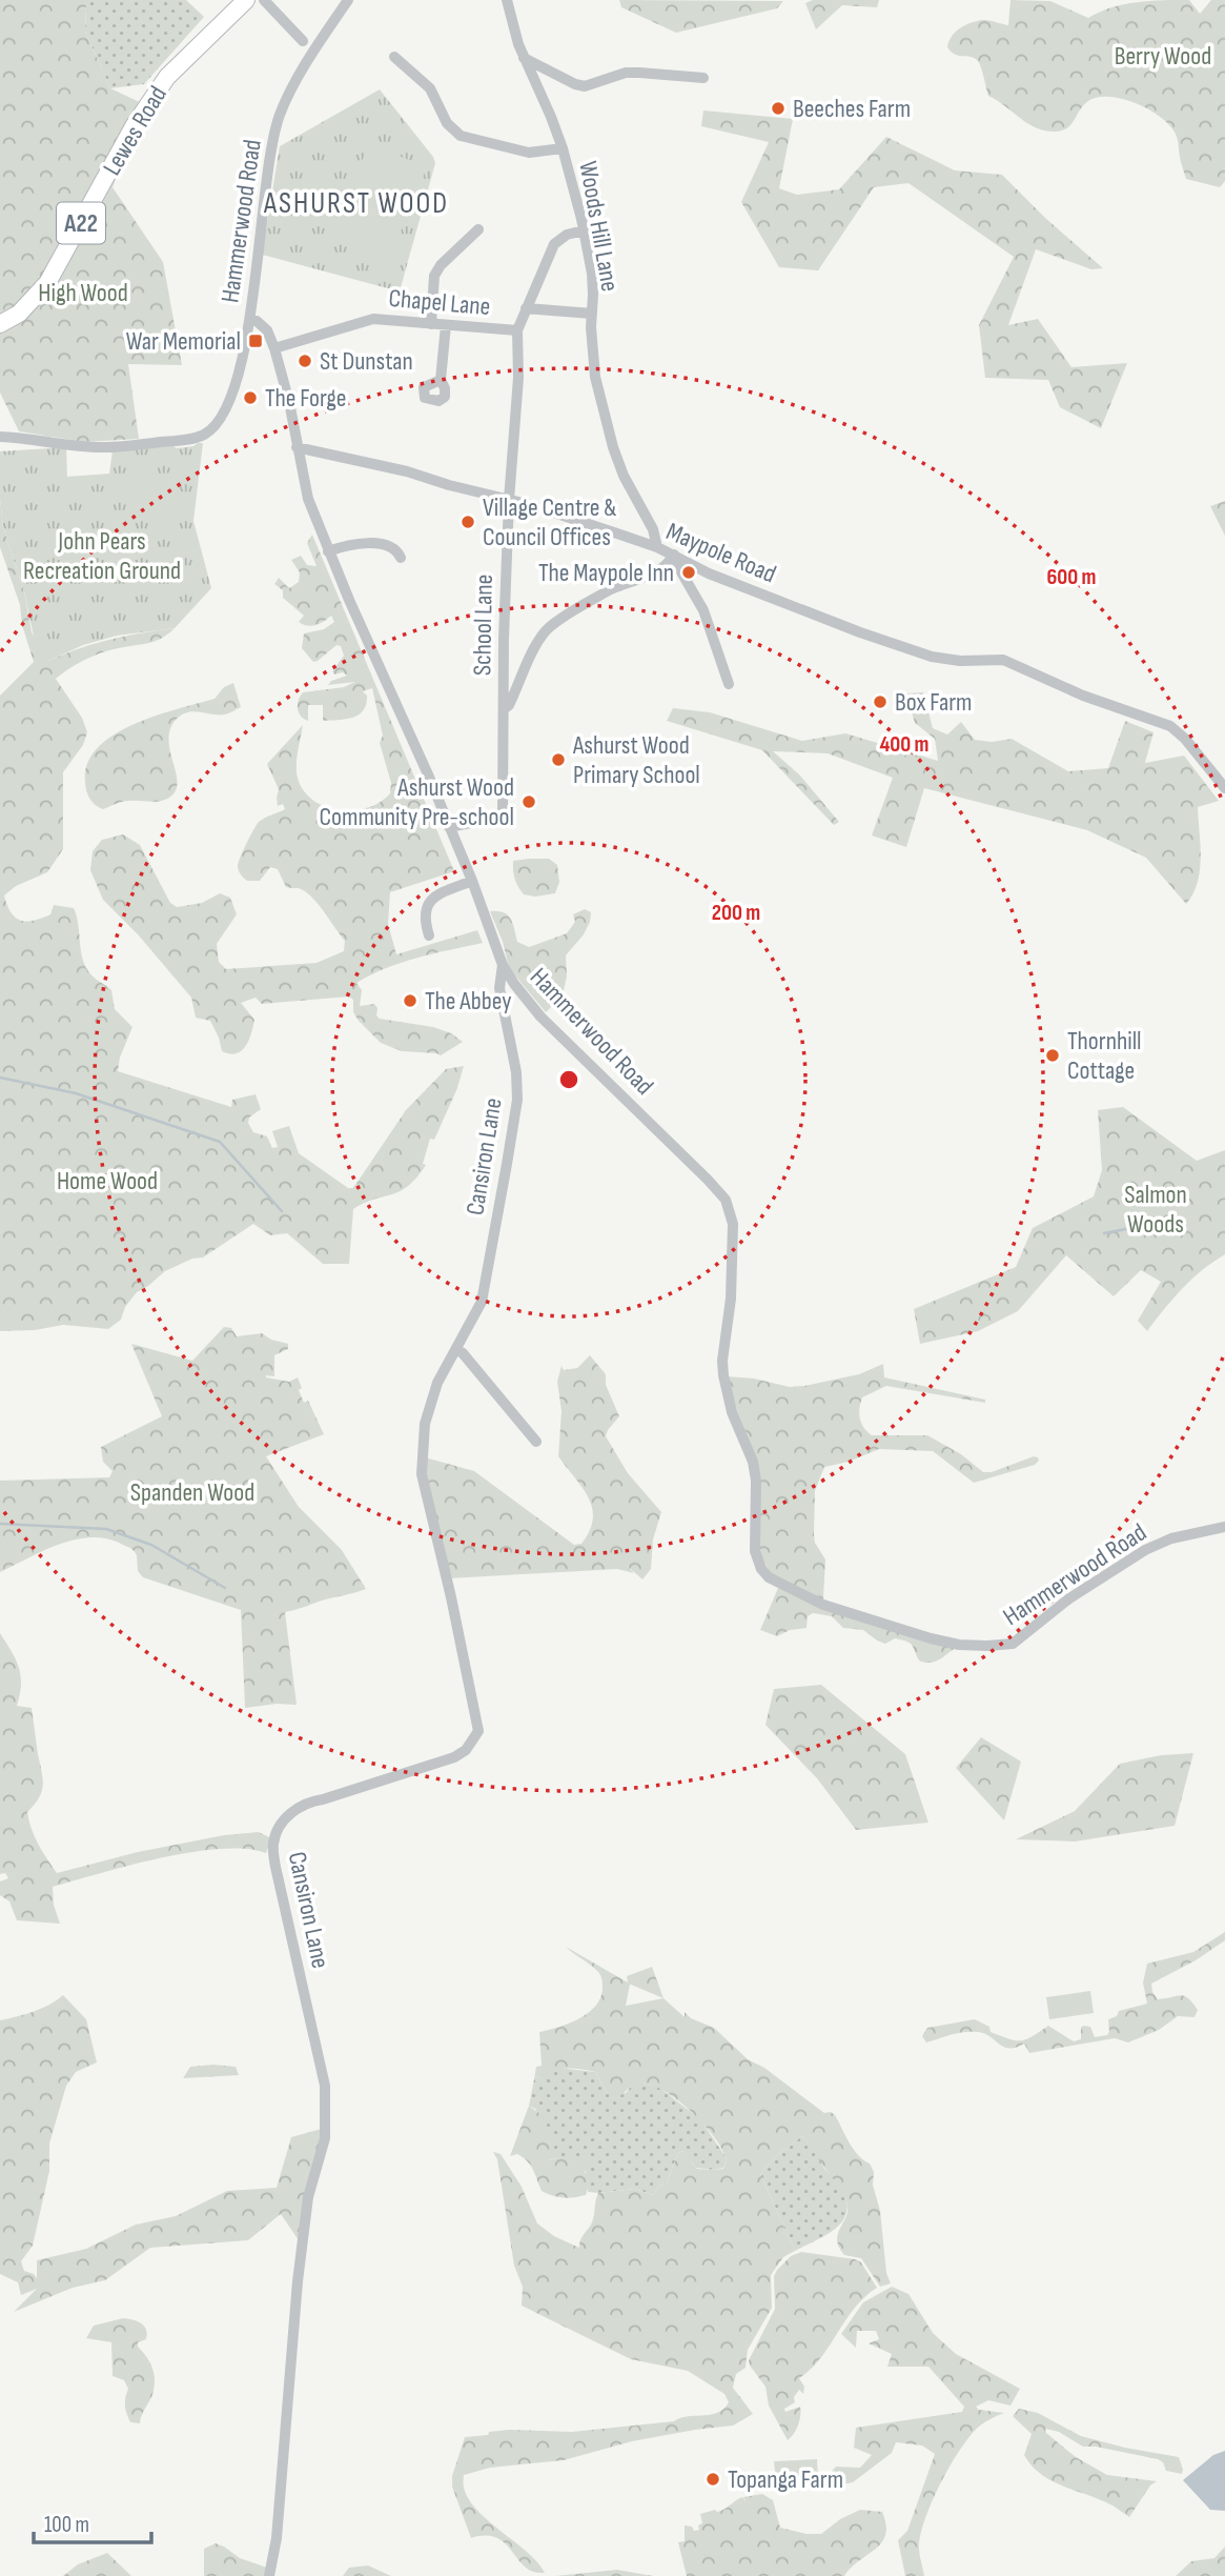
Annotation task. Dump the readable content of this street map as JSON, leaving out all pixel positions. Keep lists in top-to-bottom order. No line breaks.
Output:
{"streets":{"highway":["Lewes Road","A22"],"street":["Hammerwood Road","Woods Hill Lane","Chapel Lane","Maypole Road","School Lane","Cansiron Lane"]},"crossings":[["Hammerwood Road","Chapel Lane"],["Hammerwood Road","Maypole Road"],["Hammerwood Road","School Lane"],["Hammerwood Road","Cansiron Lane"],["Woods Hill Lane","Maypole Road"],["Woods Hill Lane","School Lane"],["Chapel Lane","School Lane"],["Maypole Road","School Lane"]],"districts":["ASHURST WOOD"],"parks":["Berry Wood","High Wood","John Pears Recreation Ground","Home Wood","Salmon Woods","Spanden Wood"],"places":{"other":["Beeches Farm","St Dunstan","The Forge","Village Centre & Council Offices","The Maypole Inn","Box Farm","Ashurst Wood Primary School","Ashurst Wood Community Pre-school","The Abbey","Thornhill Cottage","Topanga Farm"],"transit":["War Memorial"]},"scale_bar":"100 m","rings":["600 m","400 m","200 m"]}
